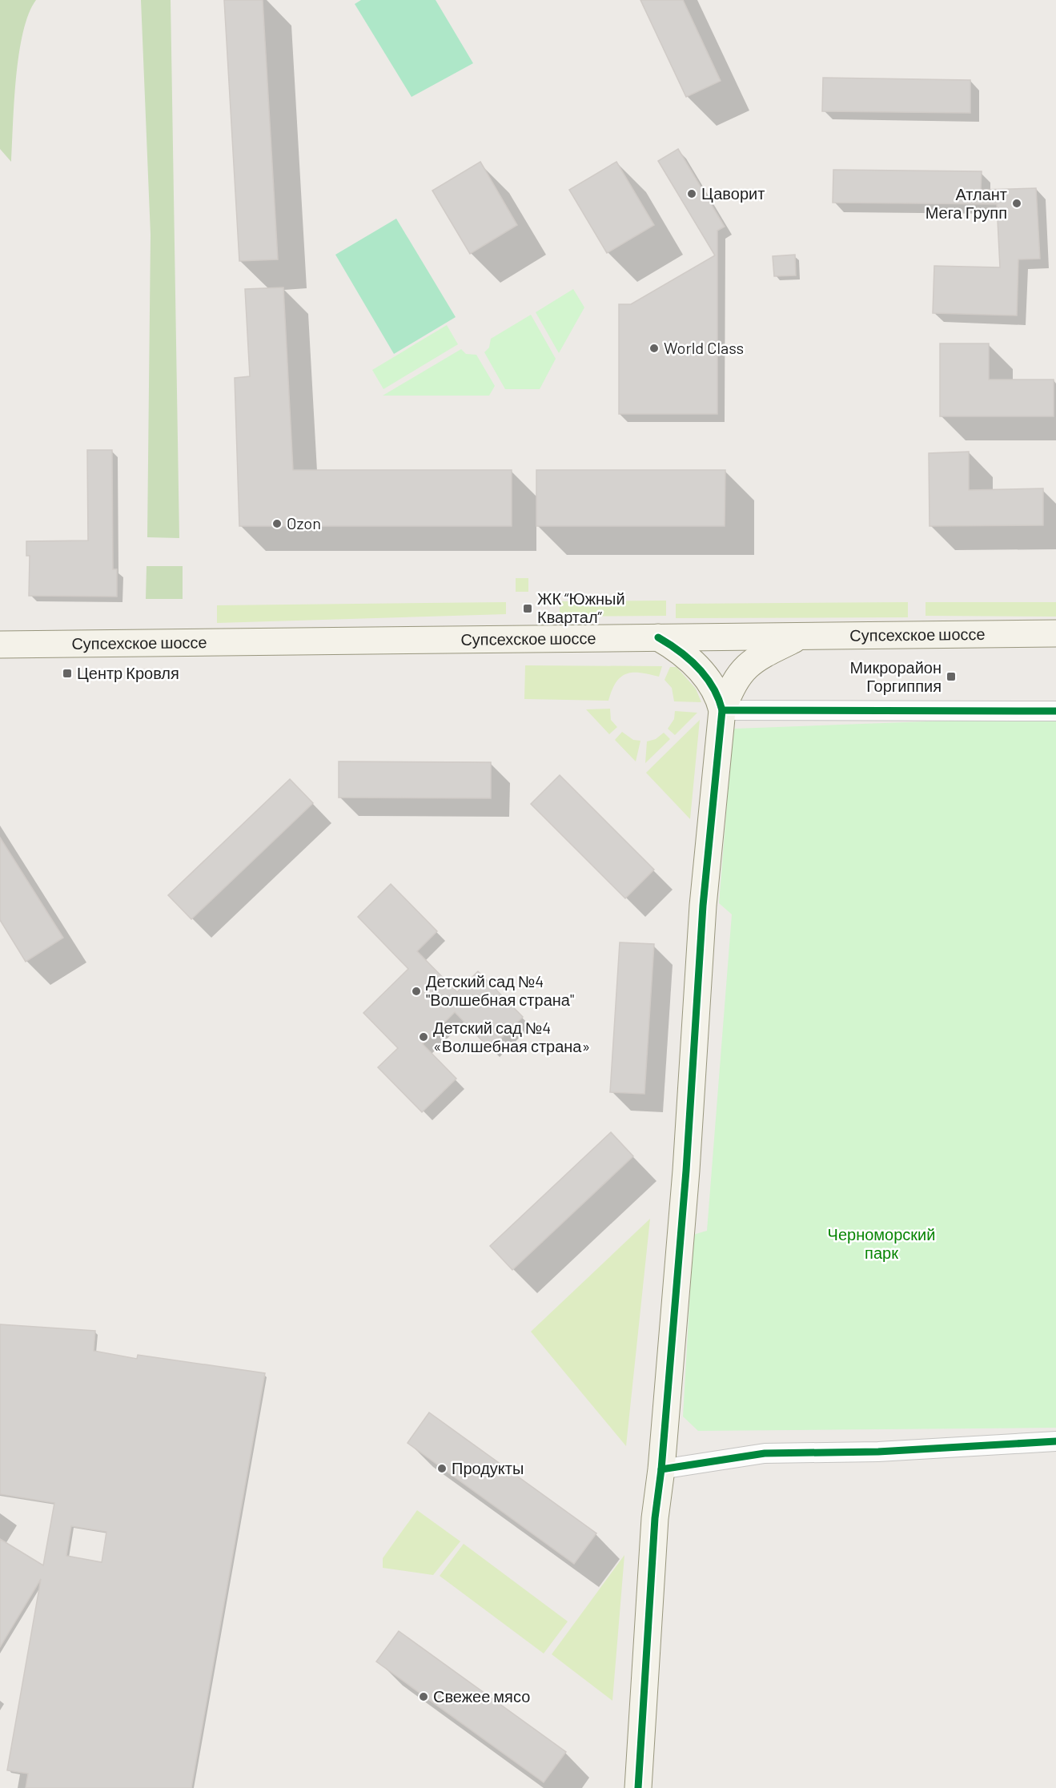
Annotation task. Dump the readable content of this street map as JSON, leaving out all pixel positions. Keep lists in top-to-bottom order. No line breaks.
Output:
{"streets":{"street":["Супсехское шоссе"]},"parks":["Черноморский парк"],"places":{"other":["Цаворит","Атлант Мега Групп","World Class","Ozon","Детский сад №4 \"Волшебная страна\"","Детский сад №4 «Волшебная страна»","Продукты","Свежее мясо"],"transit":["ЖК “Южный Квартал”","Центр Кровля","Микрорайон Горгиппия"]}}
